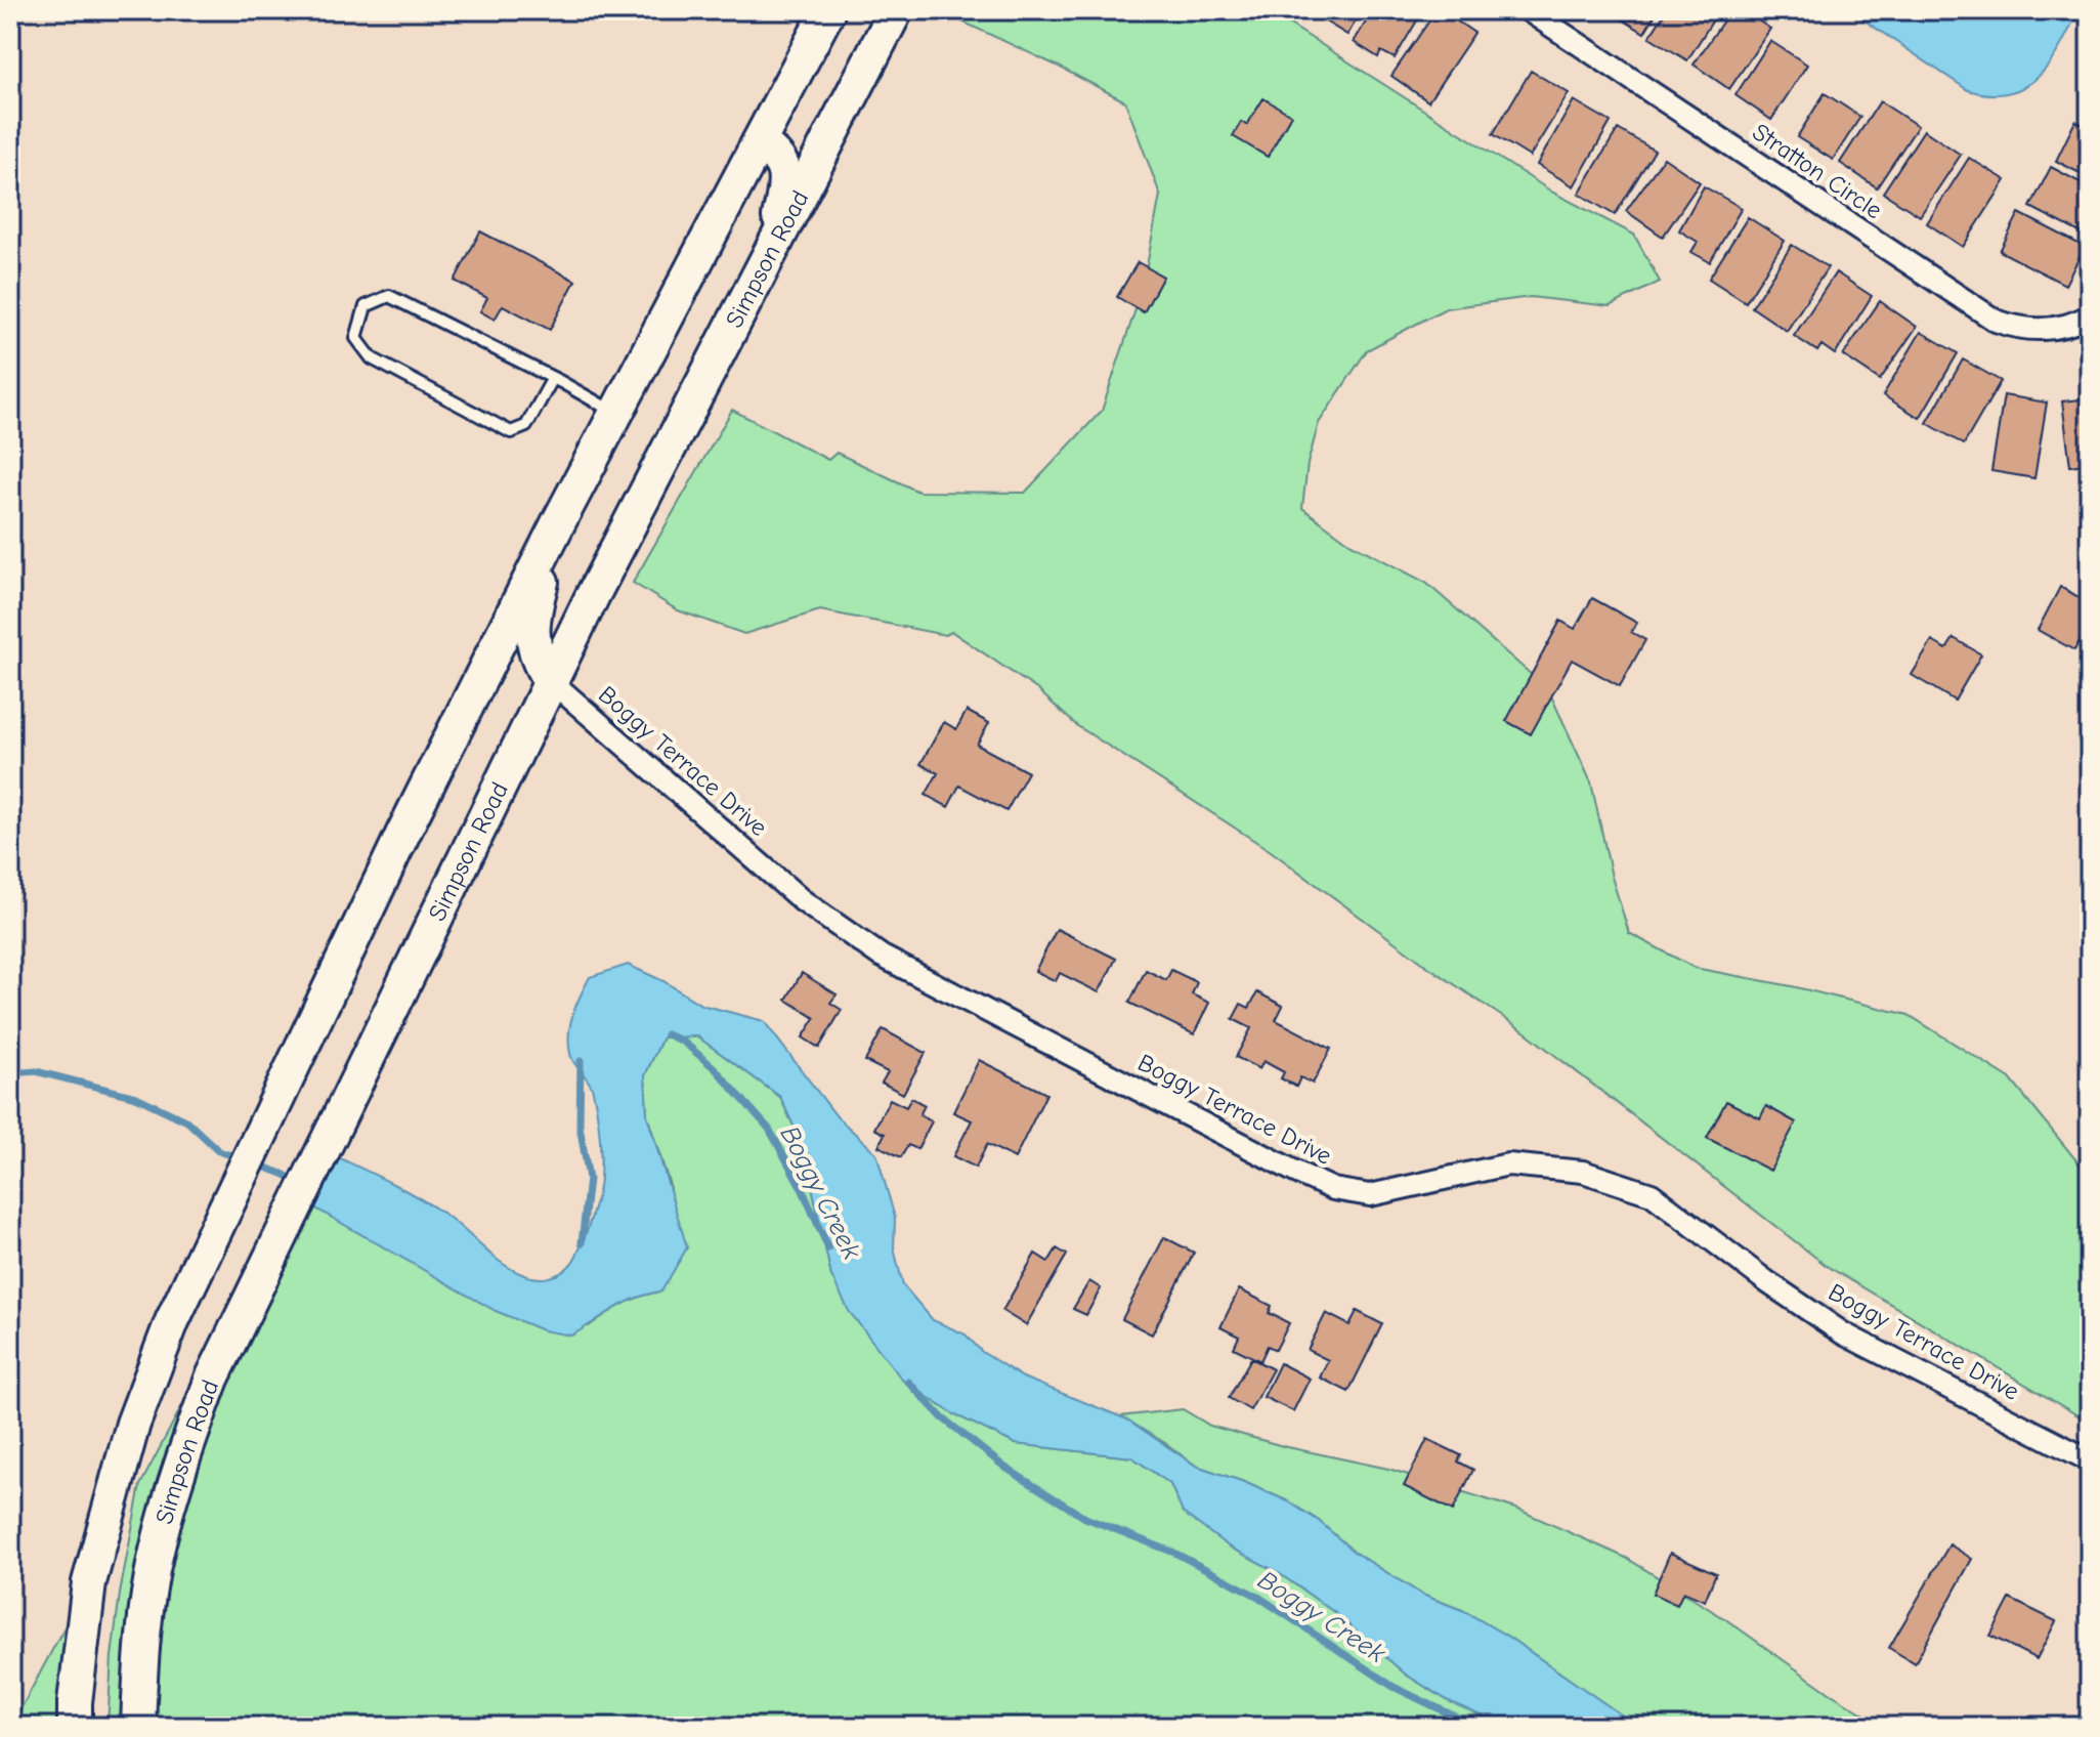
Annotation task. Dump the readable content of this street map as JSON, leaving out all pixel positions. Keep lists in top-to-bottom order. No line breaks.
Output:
{"streets":{"main road":["Simpson Road"],"street":["Stratton Circle","Boggy Terrace Drive"]},"crossings":[["Simpson Road","Boggy Terrace Drive"]],"water":["Boggy Creek"]}
